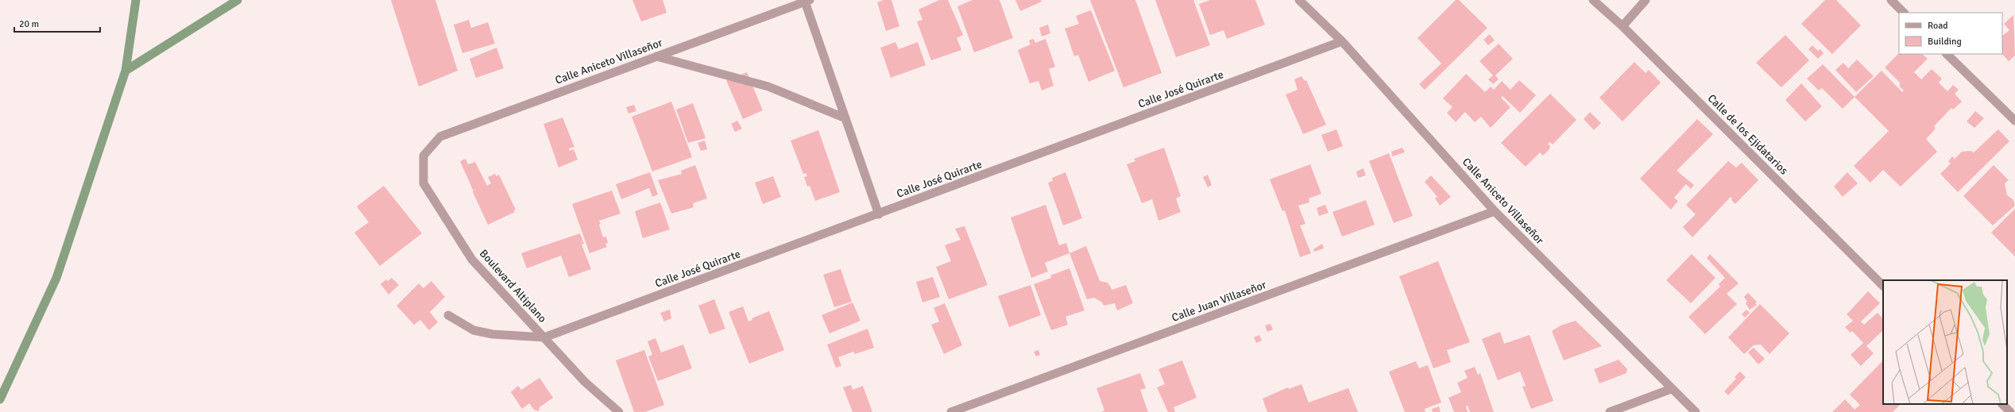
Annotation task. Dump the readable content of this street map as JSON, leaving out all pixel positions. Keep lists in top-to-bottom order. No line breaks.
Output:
{"streets":{"street":["Calle Aniceto Villaseñor","Calle José Quirarte","Calle de los Ejidatarios","Boulevard Altiplano","Calle Juan Villaseñor"]},"crossings":[["Calle Aniceto Villaseñor","Calle José Quirarte"],["Calle Aniceto Villaseñor","Boulevard Altiplano"],["Calle Aniceto Villaseñor","Calle Juan Villaseñor"],["Calle José Quirarte","Boulevard Altiplano"]],"legend":["Road","Building"],"scale_bar":"20 m"}
